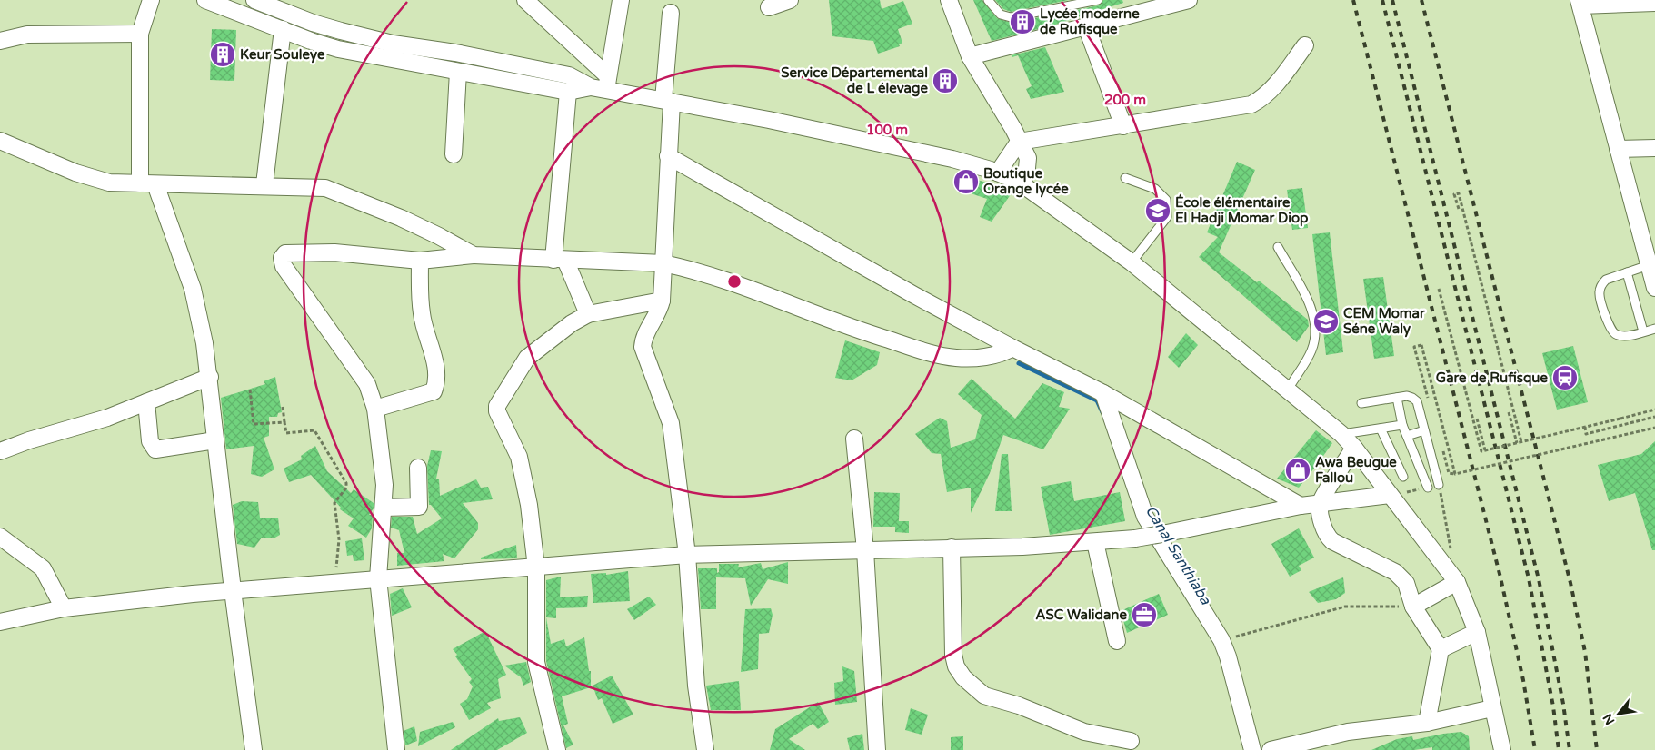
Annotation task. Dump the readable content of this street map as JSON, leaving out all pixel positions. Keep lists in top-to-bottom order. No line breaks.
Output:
{"water":["Canal Santhiaba"],"places":{"building":["Lycée moderne de Rufisque","Keur Souleye","Service Départemental de L élevage"],"shop":["Boutique Orange lycée","Awa Beugue Fallou"],"school or university":["École élémentaire El Hadji Momar Diop","CEM Momar Séne Waly"],"station":["Gare de Rufisque"],"office":["ASC Walidane"]},"north":"bottom left","rings":["200 m","100 m"]}
